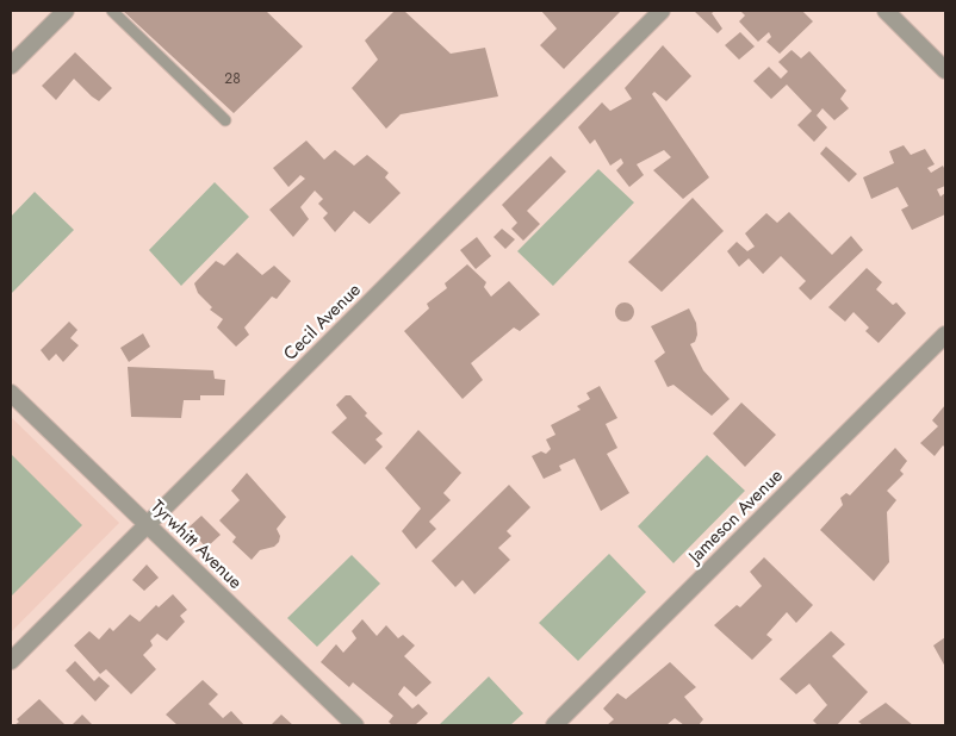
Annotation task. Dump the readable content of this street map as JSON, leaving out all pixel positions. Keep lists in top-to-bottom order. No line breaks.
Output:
{"streets":{"street":["Cecil Avenue","Jameson Avenue","Tyrwhitt Avenue"]},"crossings":[["Cecil Avenue","Tyrwhitt Avenue"]],"house_numbers":["28"]}
